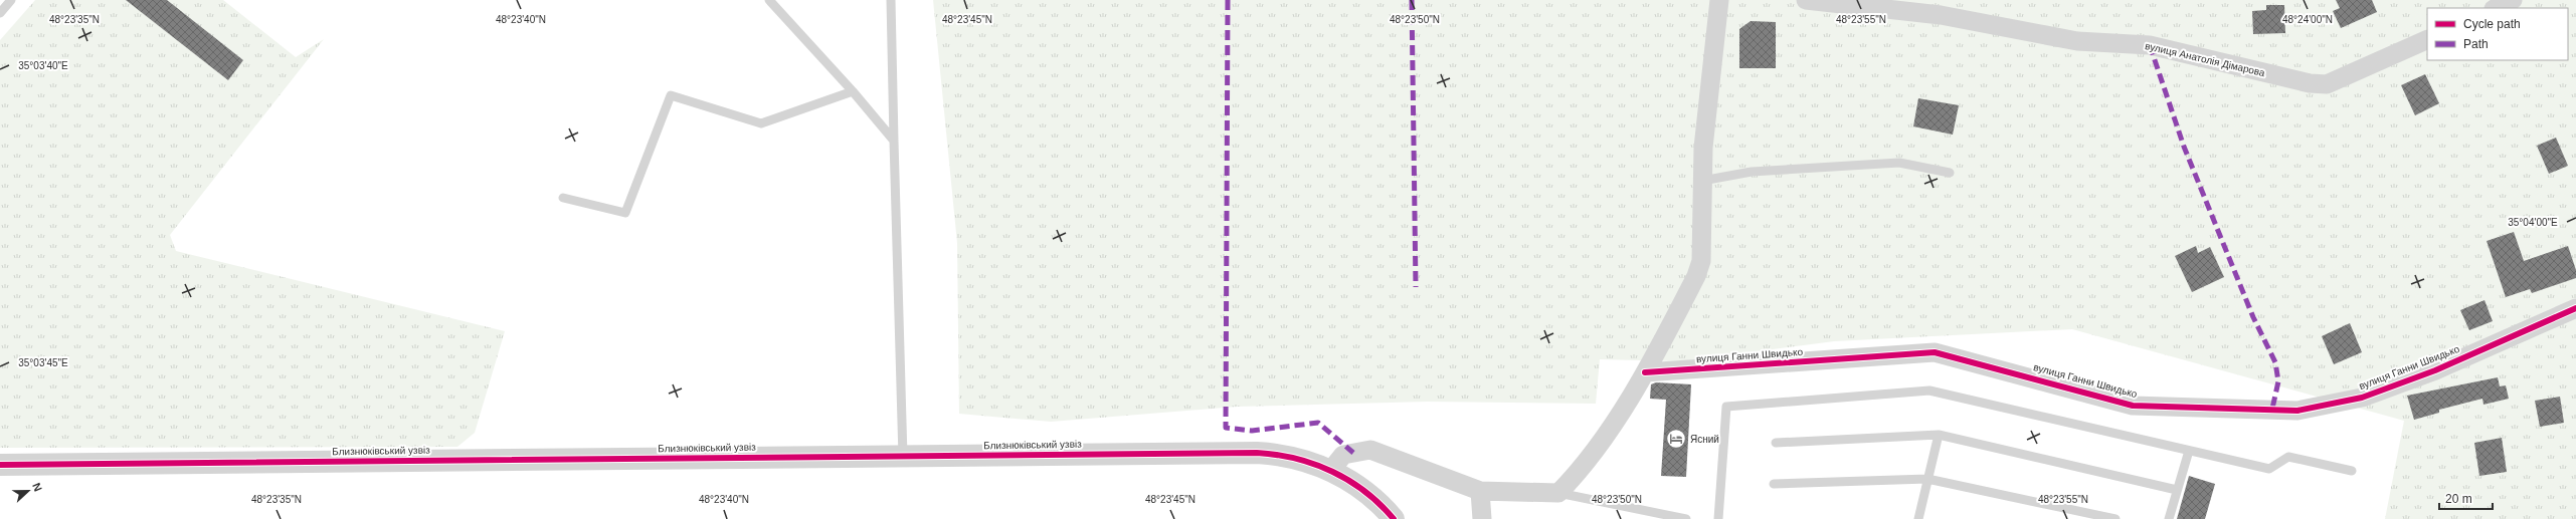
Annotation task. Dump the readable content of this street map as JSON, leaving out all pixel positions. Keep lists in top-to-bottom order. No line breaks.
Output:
{"streets":{"street":["вулиця Анатолія Дімарова","вулиця Ганни Швидько","Близнюківський узвіз"]},"places":{"hotel":["Ясний"]},"legend":["Cycle path","Path"],"scale_bar":"20 m","north":"right","coordinates":["48°23'35\"N","48°23'40\"N","48°23'45\"N","48°23'50\"N","48°23'55\"N","48°24'00\"N","35°03'40\"E","35°04'00\"E","35°03'45\"E"]}
